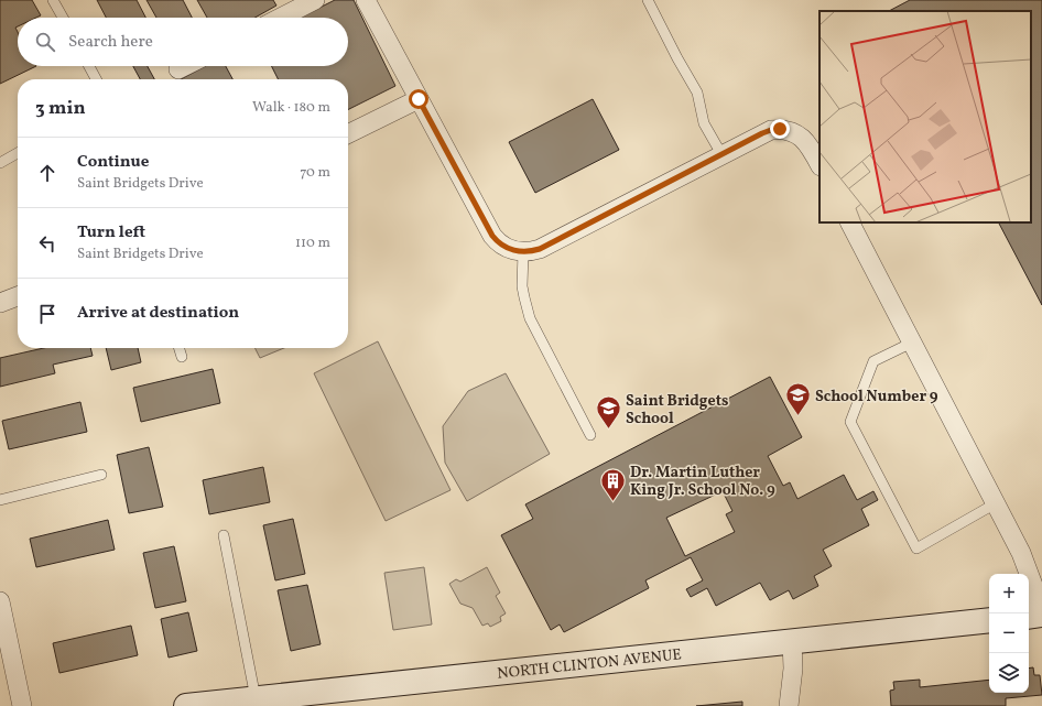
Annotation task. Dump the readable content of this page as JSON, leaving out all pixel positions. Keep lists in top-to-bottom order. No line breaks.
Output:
{"streets":{"main road":["NORTH CLINTON AVENUE"]},"places":{"school or university":["School Number 9","Saint Bridgets School"],"building":["Dr. Martin Luther King Jr. School No. 9"]},"page":{"search":"Search here","heading":["3 min","Walk · 180 m"],"list":[["Continue","Saint Bridgets Drive","70 m"],["Turn left","Saint Bridgets Drive","110 m"],"Arrive at destination"],"map_buttons":["+","−"]}}
